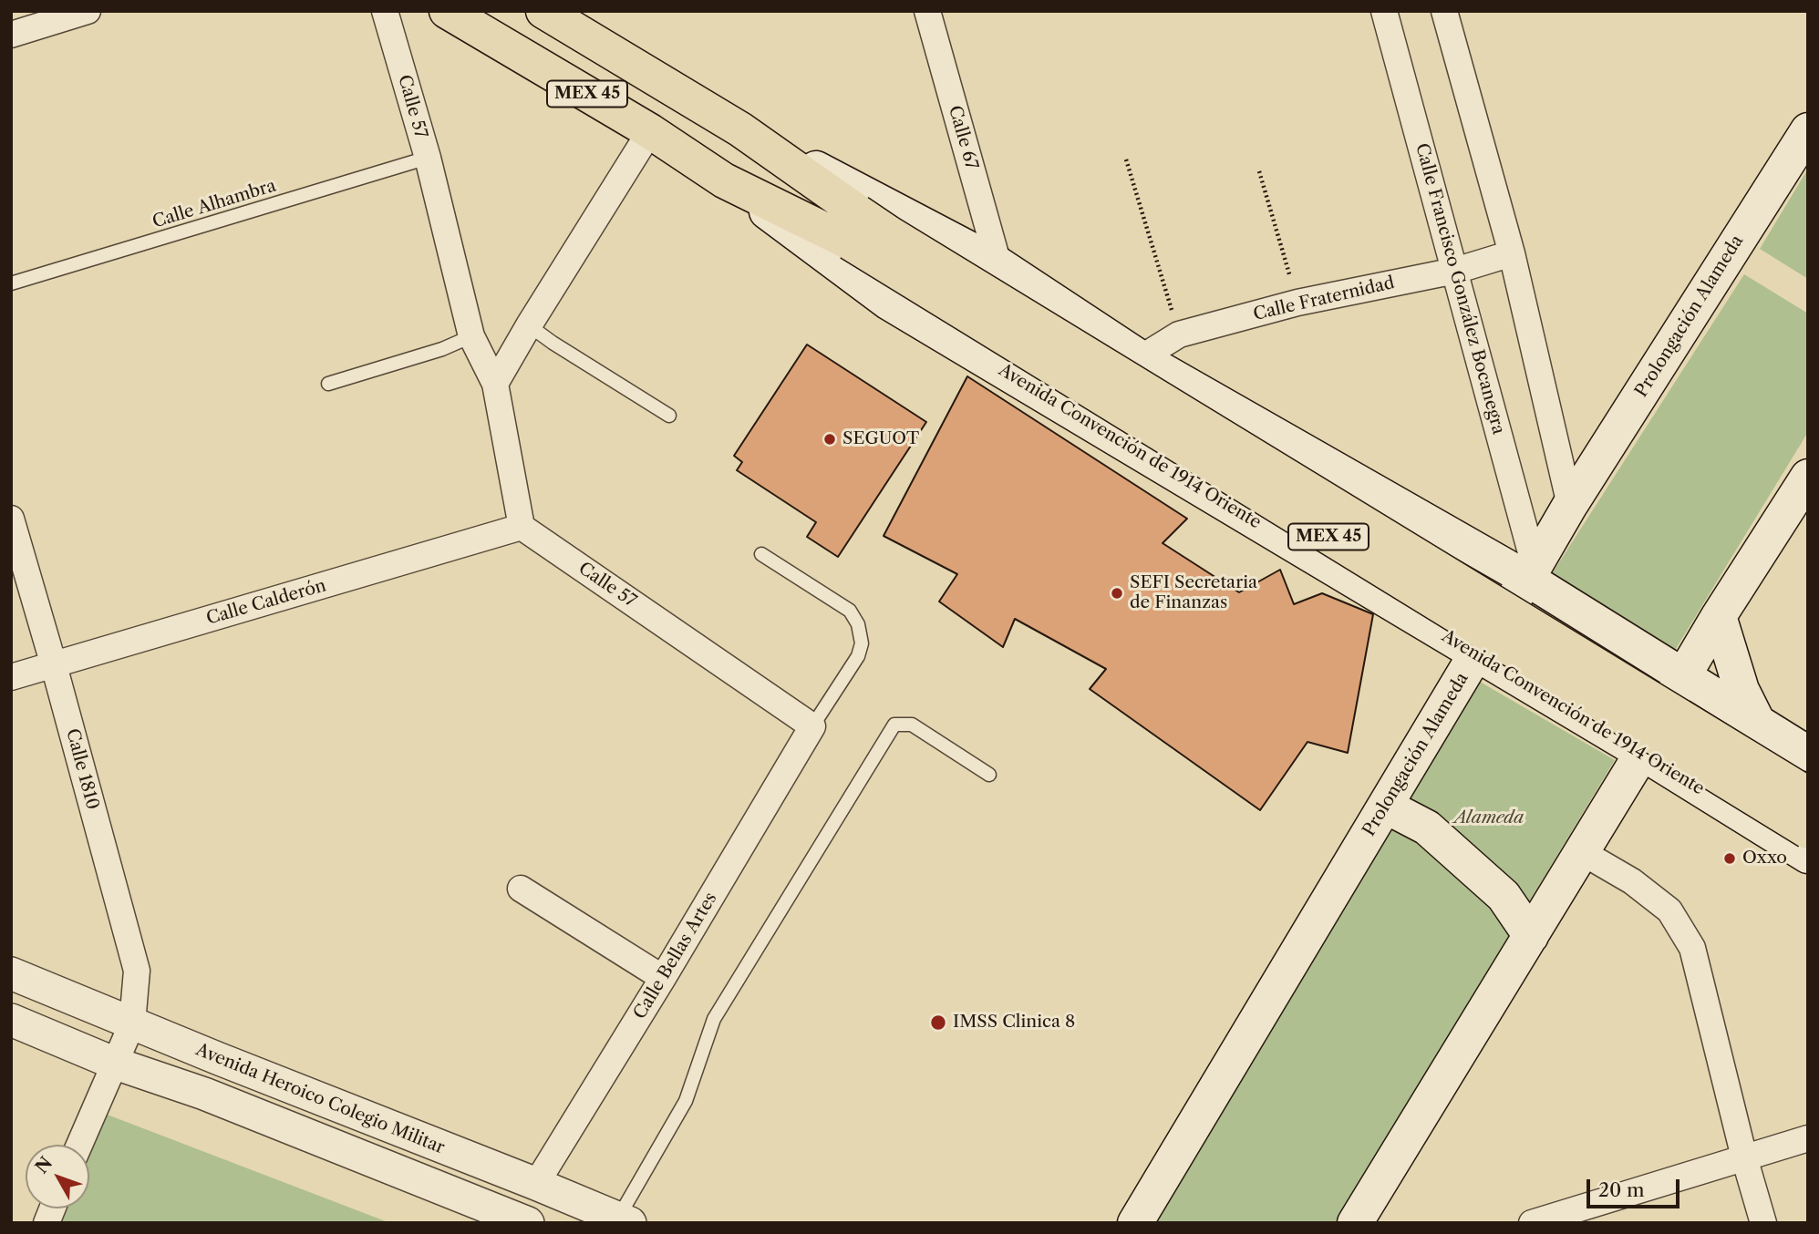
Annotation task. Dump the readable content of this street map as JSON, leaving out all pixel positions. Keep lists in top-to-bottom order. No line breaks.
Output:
{"streets":{"main road":["MEX 45","Prolongación Alameda","Avenida Convención de 1914 Oriente"],"street":["Calle 57","Calle 67","Calle Francisco González Bocanegra","Calle Fraternidad","Calle Calderón","Calle 1810","Calle Bellas Artes","Avenida Heroico Colegio Militar"],"lane":["Calle Alhambra"]},"crossings":[["Calle 57","Calle Alhambra"],["Calle 57","Calle Calderón"],["Calle 57","Calle Bellas Artes"],["Calle 67","Avenida Convención de 1914 Oriente"],["Calle Francisco González Bocanegra","Calle Fraternidad"],["Calle Francisco González Bocanegra","Prolongación Alameda"],["Calle Francisco González Bocanegra","Avenida Convención de 1914 Oriente"],["Calle Fraternidad","Avenida Convención de 1914 Oriente"],["Prolongación Alameda","Avenida Convención de 1914 Oriente"],["Calle Calderón","Calle 1810"],["Calle 1810","Avenida Heroico Colegio Militar"],["Calle Bellas Artes","Avenida Heroico Colegio Militar"]],"parks":["Alameda"],"places":["SEGUOT","SEFI Secretaria de Finanzas","Oxxo","IMSS Clinica 8"],"scale_bar":"20 m","north":"top left"}
